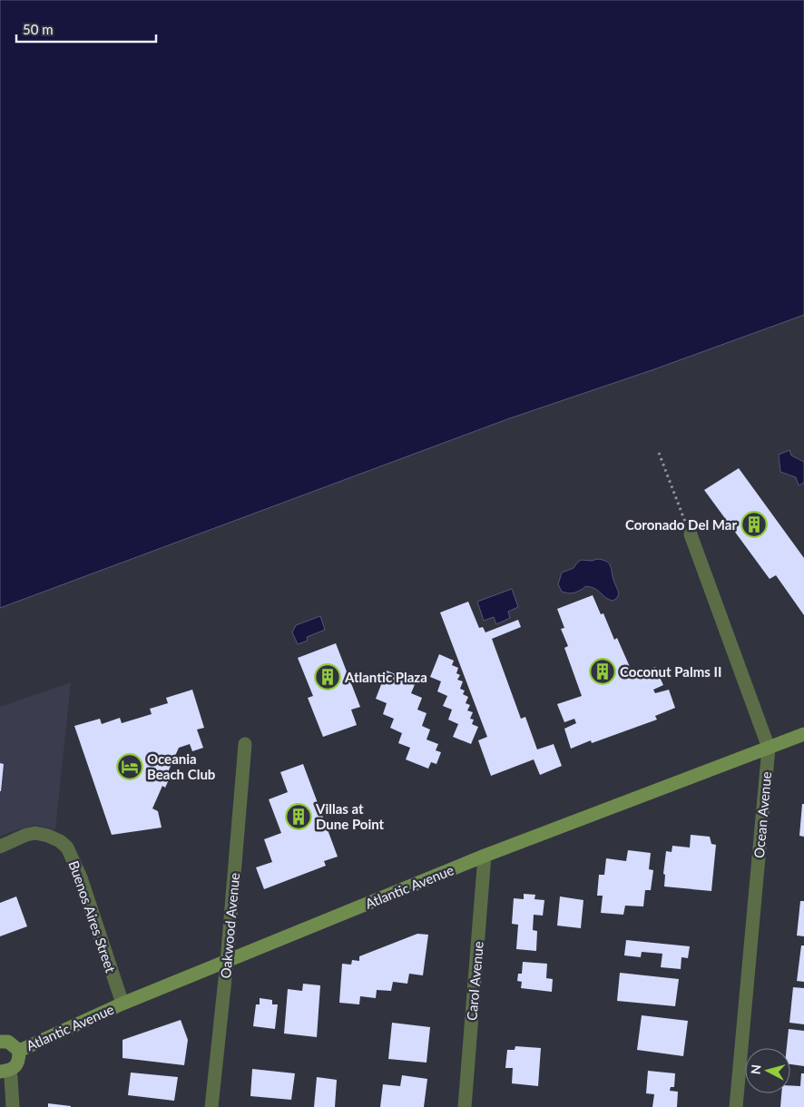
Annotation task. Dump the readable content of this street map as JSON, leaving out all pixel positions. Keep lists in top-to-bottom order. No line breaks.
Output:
{"streets":{"street":["Ocean Avenue","Atlantic Avenue","Buenos Aires Street","Oakwood Avenue","Carol Avenue"]},"crossings":[["Ocean Avenue","Atlantic Avenue"],["Atlantic Avenue","Buenos Aires Street"],["Atlantic Avenue","Oakwood Avenue"],["Atlantic Avenue","Carol Avenue"]],"places":{"building":["Coronado Del Mar","Coconut Palms II","Atlantic Plaza","Villas at Dune Point"],"hotel":["Oceania Beach Club"]},"scale_bar":"50 m","north":"left"}
